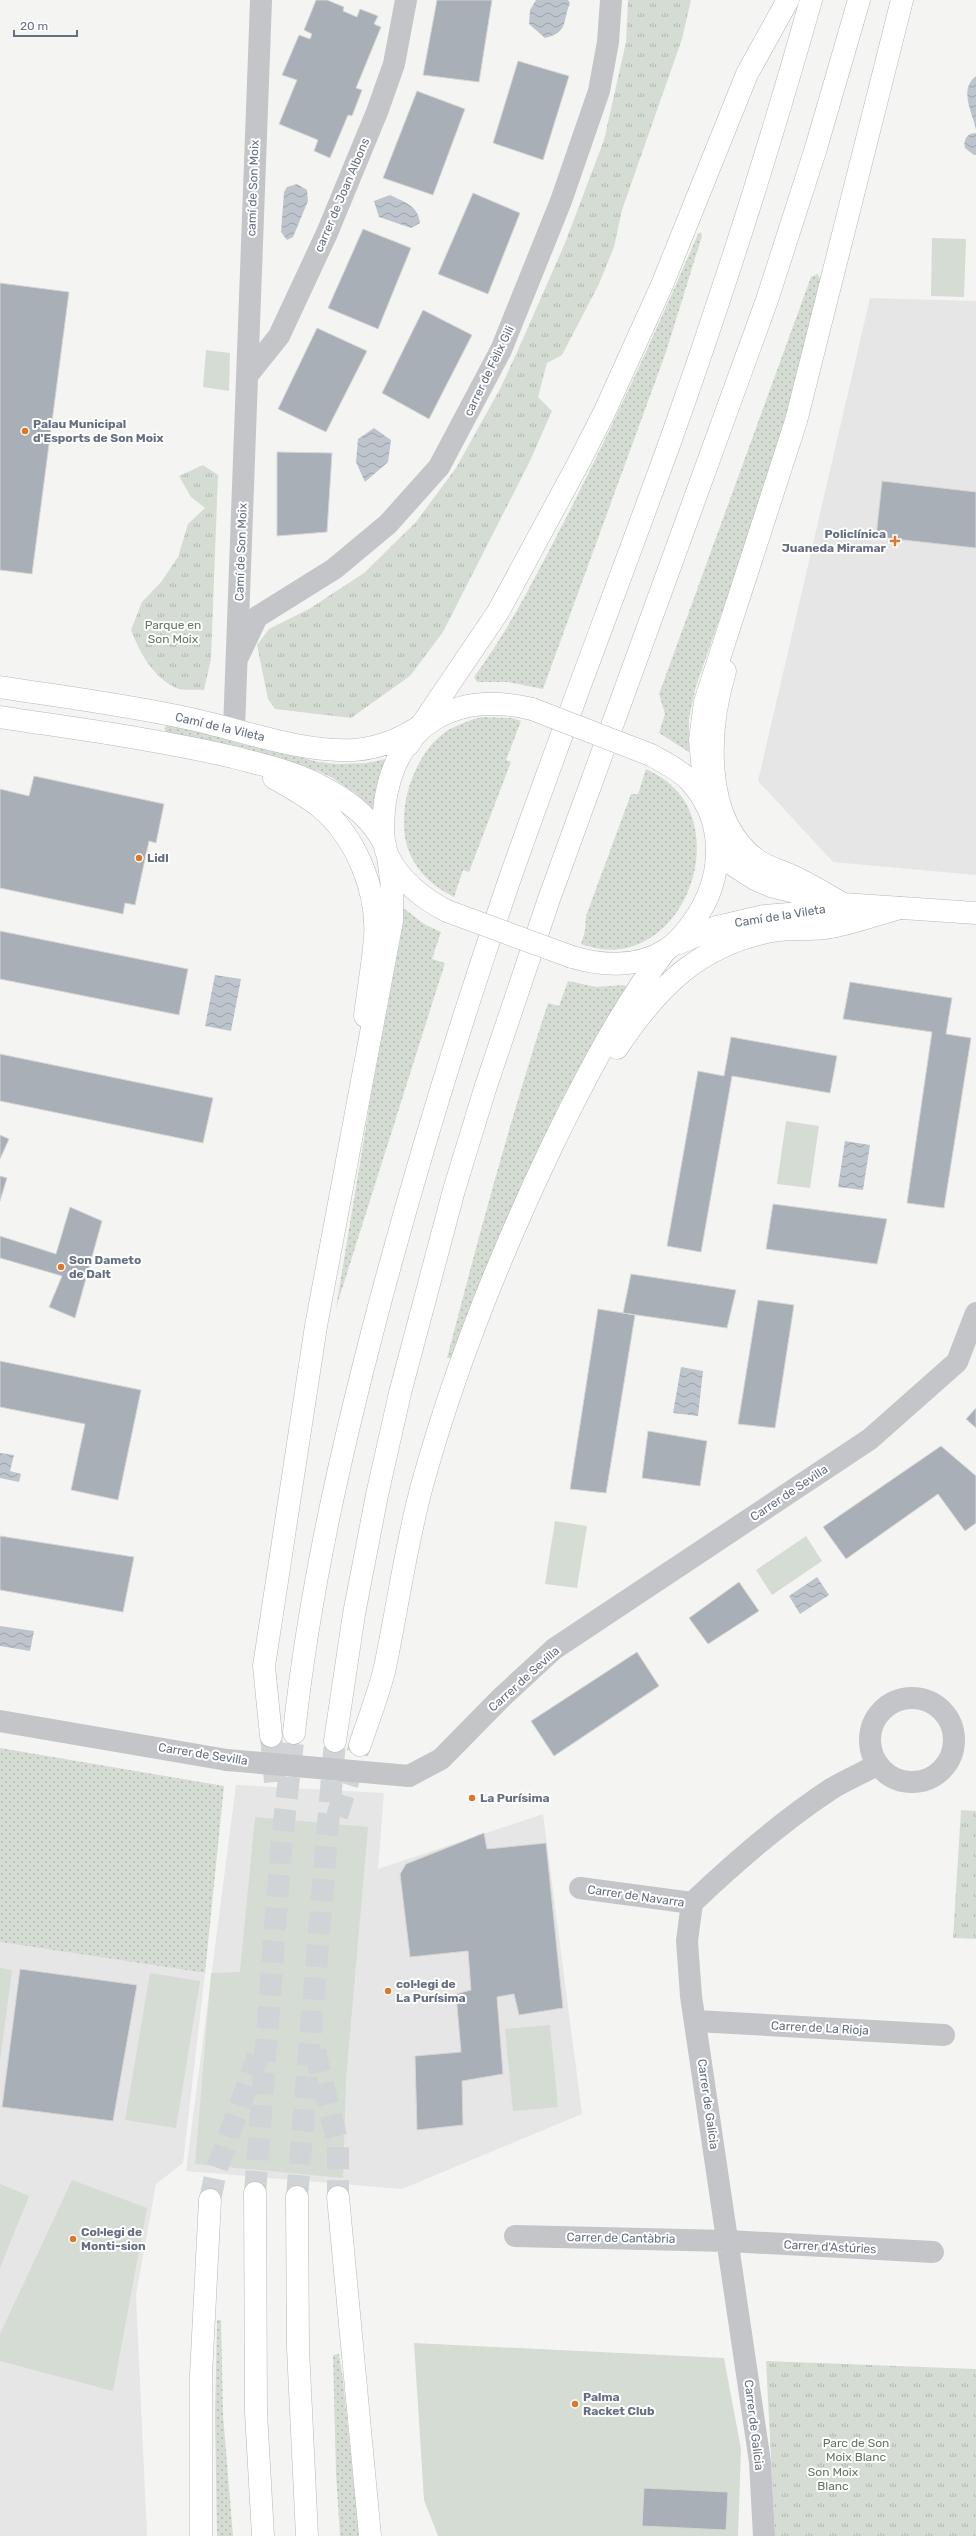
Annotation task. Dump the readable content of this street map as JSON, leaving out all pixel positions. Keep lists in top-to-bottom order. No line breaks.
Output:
{"streets":{"main road":["Camí de la Vileta"],"street":["camí de Son Moix","carrer de Joan Albons","carrer de Fèlix Gili","Camí de Son Moix","Carrer de Sevilla","Carrer de Navarra","Carrer de La Rioja","Carrer de Galícia","Carrer de Cantàbria","Carrer d'Astúries"]},"crossings":[["camí de Son Moix","carrer de Joan Albons"],["camí de Son Moix","Camí de Son Moix"],["carrer de Joan Albons","Camí de Son Moix"],["carrer de Fèlix Gili","Camí de Son Moix"],["Camí de Son Moix","Camí de la Vileta"],["Carrer de Navarra","Carrer de Galícia"],["Carrer de La Rioja","Carrer de Galícia"],["Carrer de Galícia","Carrer de Cantàbria"],["Carrer de Galícia","Carrer d'Astúries"],["Carrer de Cantàbria","Carrer d'Astúries"]],"parks":["Parque en Son Moix","Parc de Son Moix Blanc","Son Moix Blanc"],"places":{"other":["Palau Municipal d'Esports de Son Moix","Lidl","Son Dameto de Dalt","La Purísima","col·legi de La Purísima","Col·legi de Monti-sion","Palma Racket Club"],"health":["Policlínica Juaneda Miramar"]},"scale_bar":"20 m"}
